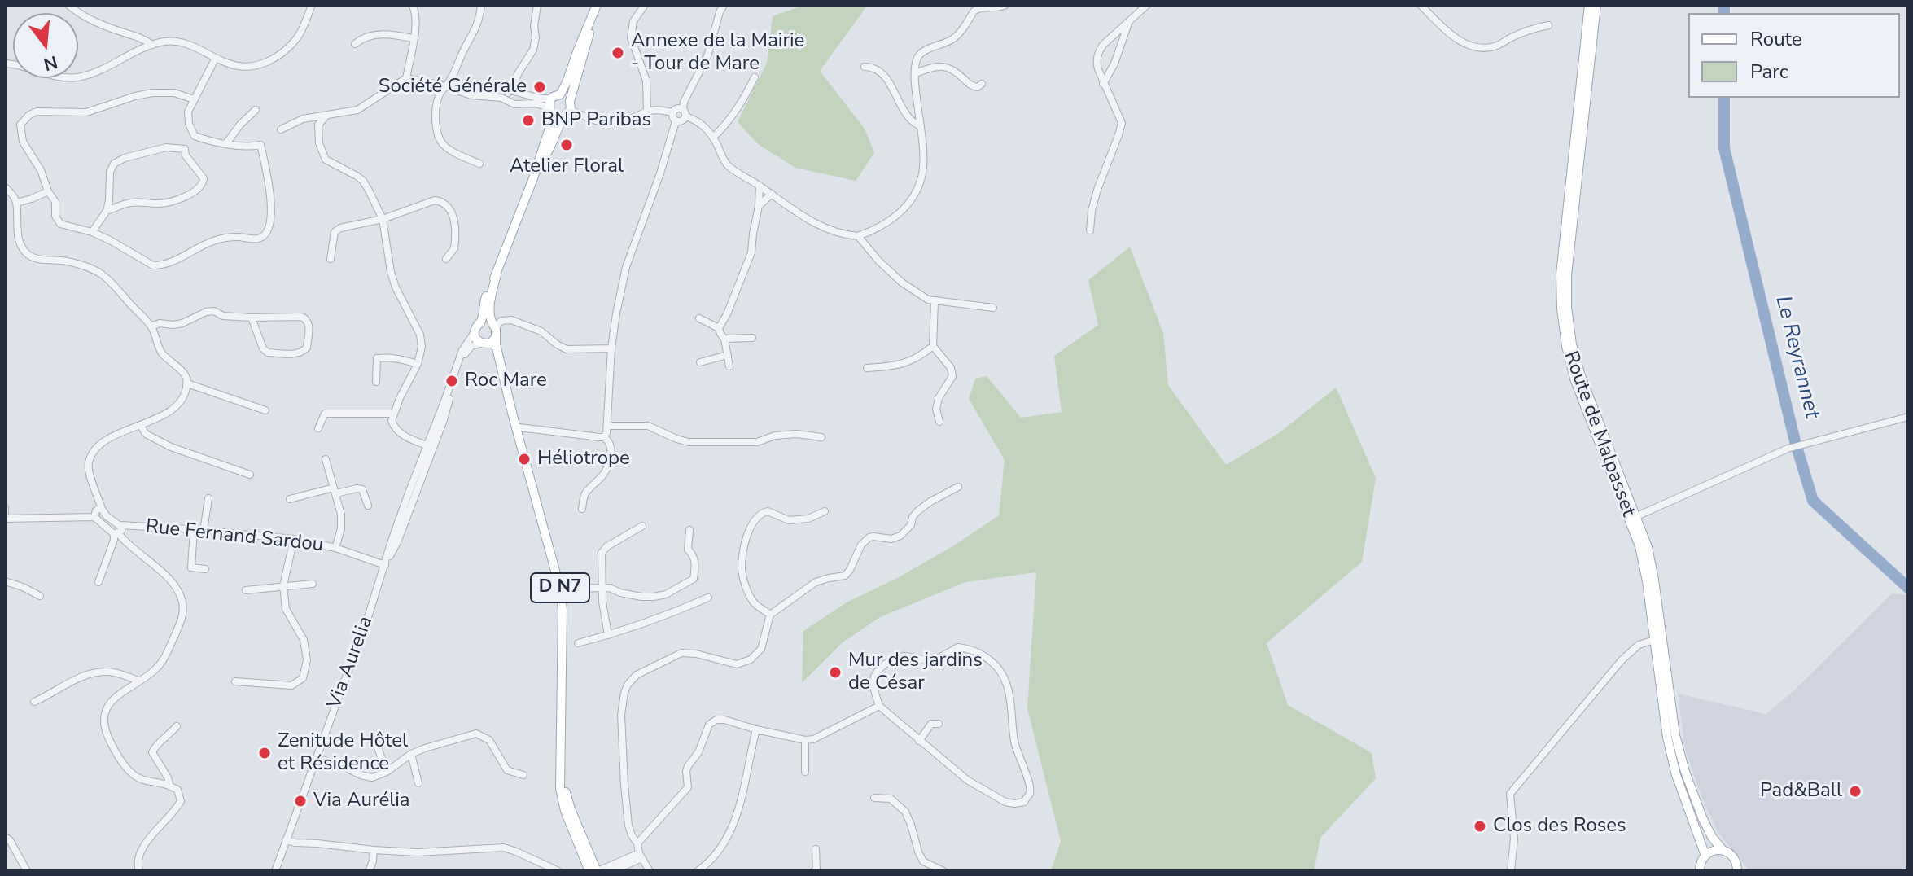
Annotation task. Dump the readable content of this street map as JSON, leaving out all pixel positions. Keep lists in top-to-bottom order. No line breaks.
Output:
{"streets":{"main road":["Route de Malpasset","D N7"],"street":["Rue Fernand Sardou","Via Aurelia"]},"crossings":[["Rue Fernand Sardou","Via Aurelia"],["D N7","Via Aurelia"]],"water":["Le Reyrannet"],"places":["Annexe de la Mairie - Tour de Mare","Société Générale","BNP Paribas","Atelier Floral","Roc Mare","Héliotrope","Mur des jardins de César","Zenitude Hôtel et Résidence","Pad&Ball","Via Aurélia","Clos des Roses"],"legend":["Route","Parc"],"north":"bottom"}
